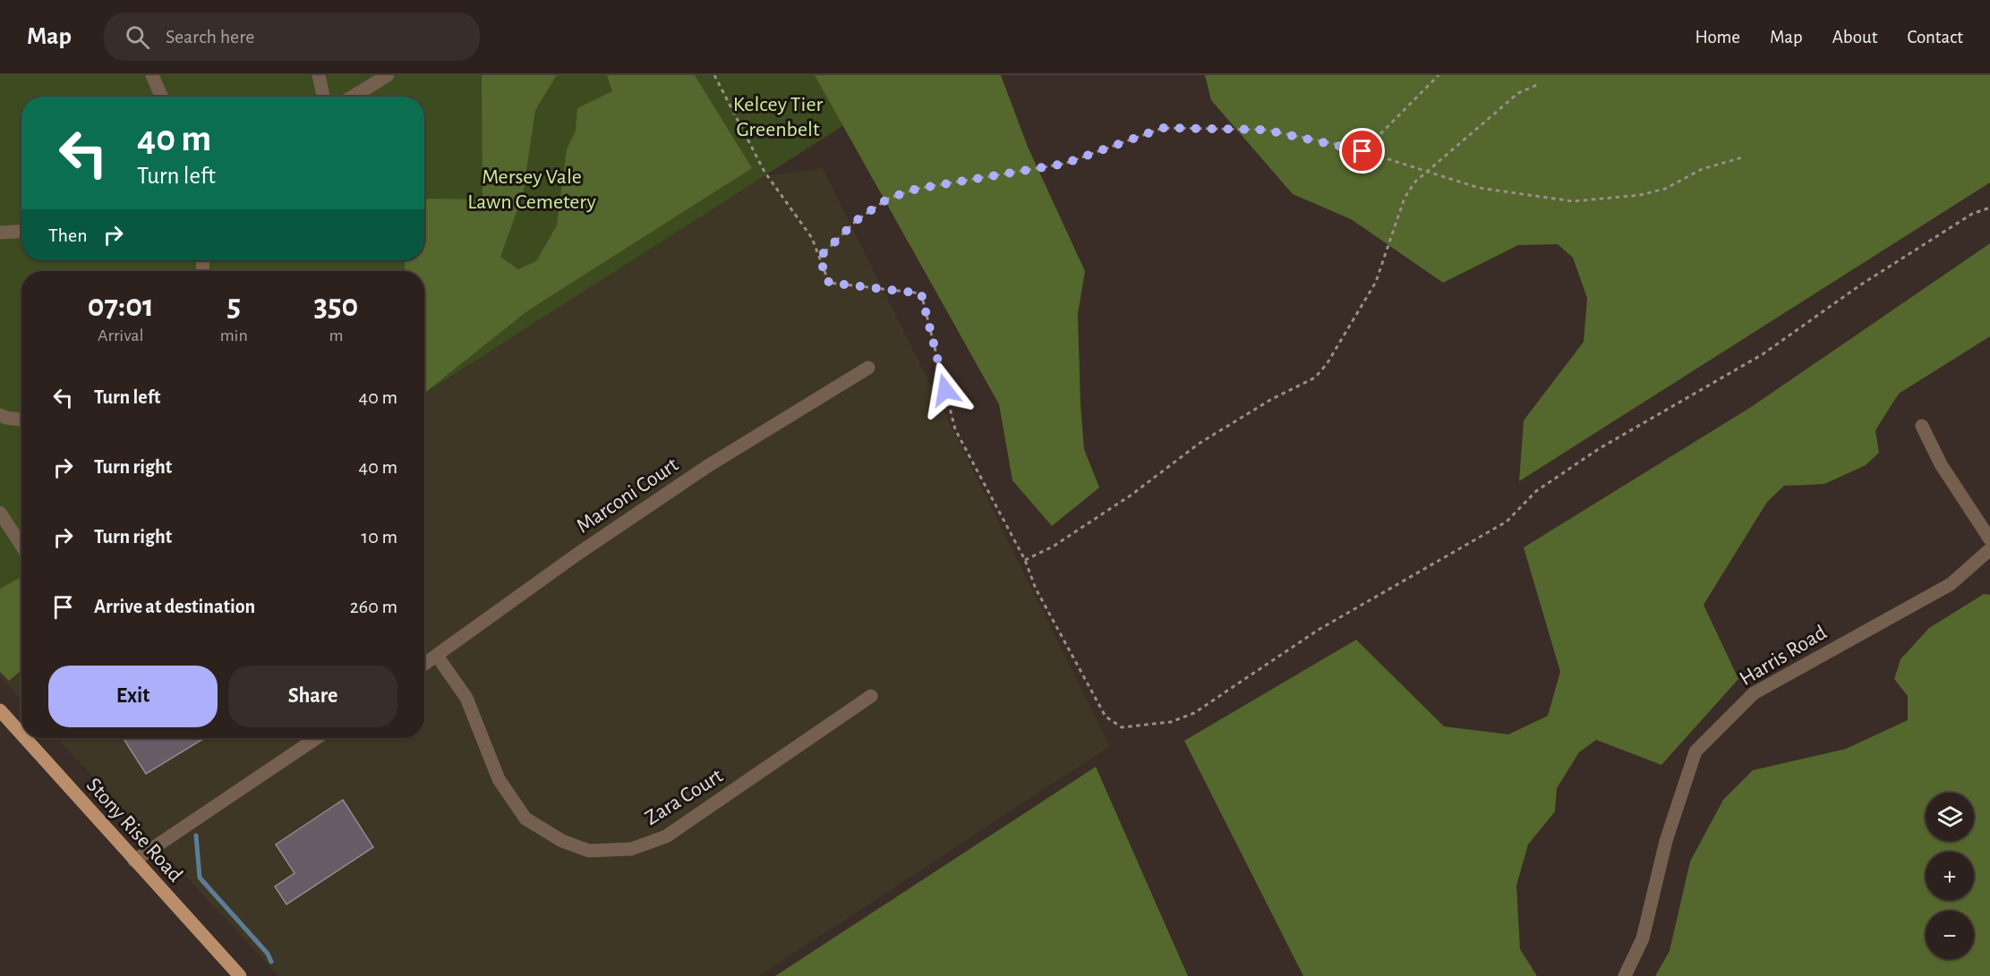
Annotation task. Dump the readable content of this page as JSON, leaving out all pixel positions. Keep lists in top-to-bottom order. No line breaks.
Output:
{"streets":{"main road":["Stony Rise Road"],"street":["Marconi Court","Harris Road","Zara Court"]},"crossings":[["Marconi Court","Zara Court"]],"parks":["Kelcey Tier Greenbelt","Mersey Vale Lawn Cemetery"],"page":{"header":"Map","search":"Search here","nav":["Home","Map","About","Contact"],"turn":["40 m","Turn left"],"then":"Then","eta":["07:01","Arrival","5","min","350","m"],"list":[{"name":"Turn left","value":"40 m"},{"name":"Turn right","value":"40 m"},{"name":"Turn right","value":"10 m"},{"name":"Arrive at destination","value":"260 m"}],"buttons":["Exit","Share"],"map_buttons":["+","−"]}}
